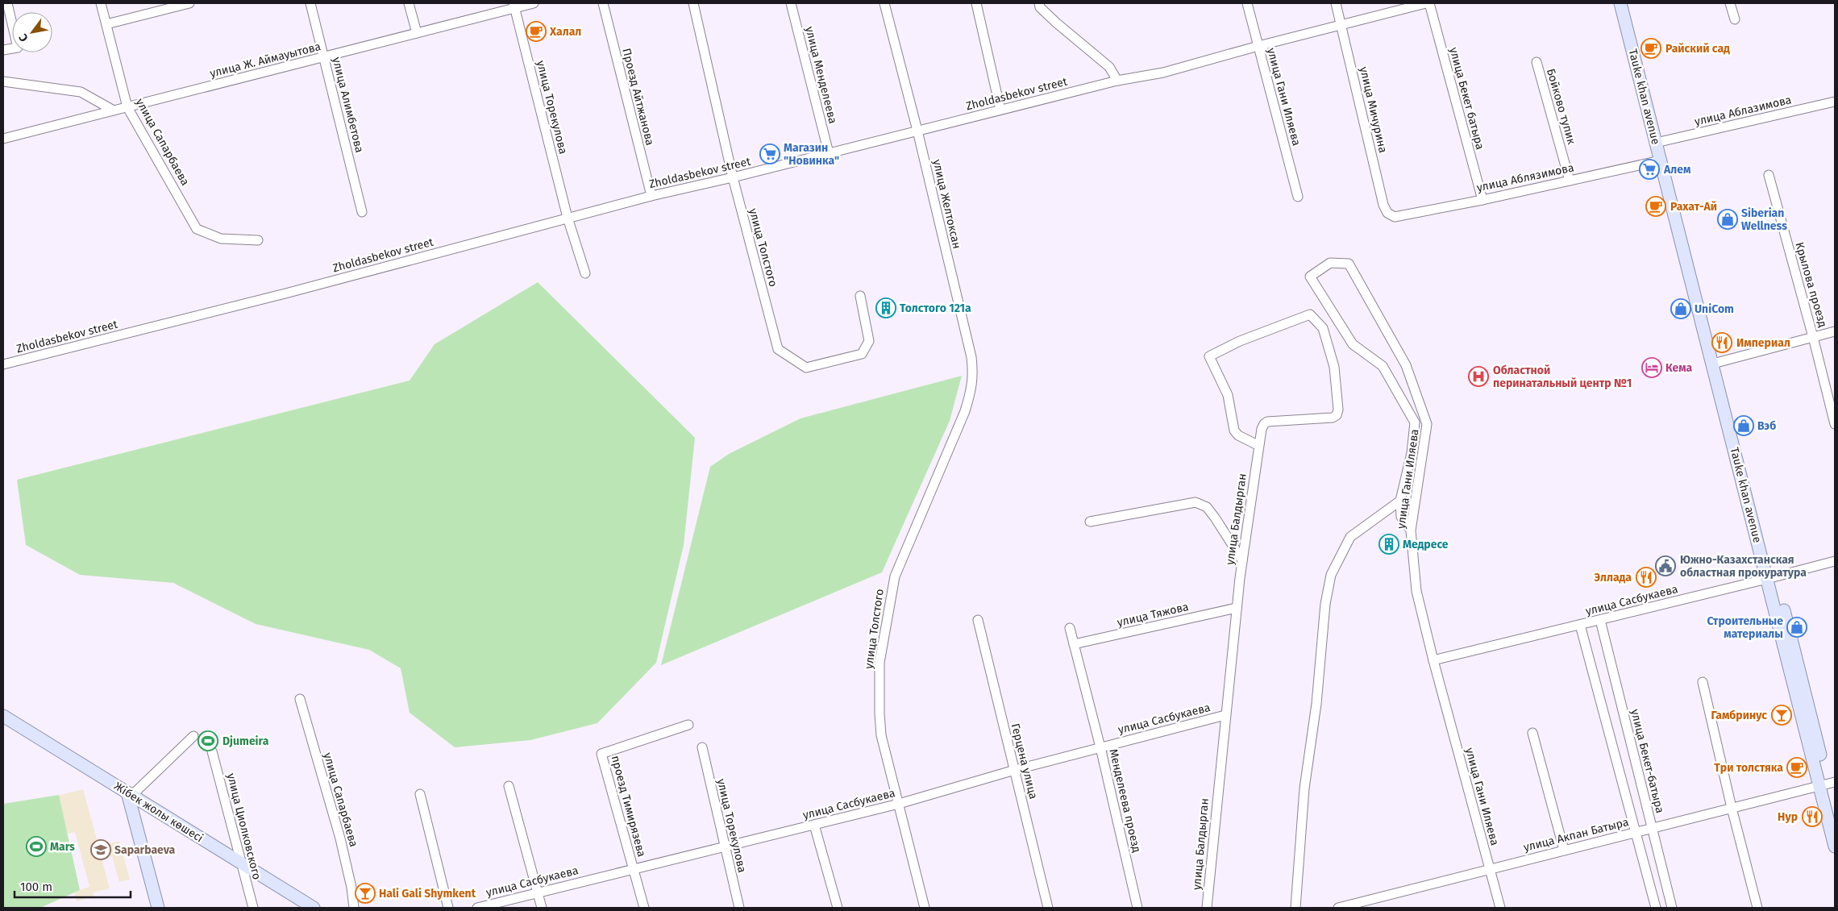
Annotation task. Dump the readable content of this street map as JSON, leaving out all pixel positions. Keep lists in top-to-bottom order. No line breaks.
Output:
{"streets":{"main road":["Tauke khan avenue","Жібек жолы көшесі"],"street":["улица Ж. Аймауытова","улица Менделеева","Zholdasbekov street","Проезд Айтжанова","улица Гани Иляева","улица Бекет батыра","улица Алимбетова","Бойково тупик","улица Торекулова","улица Мичурина","улица Аблазимова","улица Сапарбаева","улица Аблязимова","улица Желтоксан","улица Толстого","Крылова проезд","улица Балдырган","улица Сасбукаева","улица Тяжова","Герцена улица","улица Бекет-батыра","Менделеева проезд","проезд Тимирязева","улица Циолковского","улица Акпан Батыра"]},"crossings":[["улица Ж. Аймауытова","улица Алимбетова"],["улица Ж. Аймауытова","улица Торекулова"],["улица Ж. Аймауытова","улица Сапарбаева"],["улица Менделеева","Zholdasbekov street"],["Zholdasbekov street","Проезд Айтжанова"],["Zholdasbekov street","улица Гани Иляева"],["Zholdasbekov street","улица Торекулова"],["Zholdasbekov street","улица Мичурина"],["Zholdasbekov street","улица Желтоксан"],["Zholdasbekov street","улица Толстого"],["улица Гани Иляева","улица Сасбукаева"],["улица Гани Иляева","улица Акпан Батыра"],["Tauke khan avenue","улица Аблазимова"],["Tauke khan avenue","улица Аблязимова"],["Tauke khan avenue","улица Сасбукаева"],["Tauke khan avenue","улица Акпан Батыра"],["улица Бекет батыра","улица Аблязимова"],["Бойково тупик","улица Аблязимова"],["улица Торекулова","улица Сасбукаева"],["улица Мичурина","улица Аблязимова"],["улица Желтоксан","улица Толстого"],["улица Толстого","улица Сасбукаева"],["улица Балдырган","улица Сасбукаева"],["улица Балдырган","улица Тяжова"],["улица Сасбукаева","Герцена улица"],["улица Сасбукаева","улица Бекет-батыра"],["улица Сасбукаева","Менделеева проезд"],["улица Сасбукаева","проезд Тимирязева"],["улица Тяжова","Менделеева проезд"],["улица Бекет-батыра","улица Акпан Батыра"],["Жібек жолы көшесі","улица Циолковского"]],"places":{"cafe":["Халал","Райский сад","Рахат-Ай","Три толстяка"],"supermarket":["Магазин \"Новинка\"","Алем"],"shop":["Siberian Wellness","UniCom","Вэб","Строительные материалы"],"building":["Толстого 121а","Медресе"],"restaurant":["Империал","Эллада","Нур"],"hotel":["Кема"],"hospital":["Областной перинатальный центр №1"],"public building":["Южно-Казахстанская областная прокуратура"],"bar":["Гамбринус","Hali Gali Shymkent"],"sports":["Djumeira","Mars"],"school or university":["Saparbaeva"]},"scale_bar":"100 m","north":"bottom left"}
